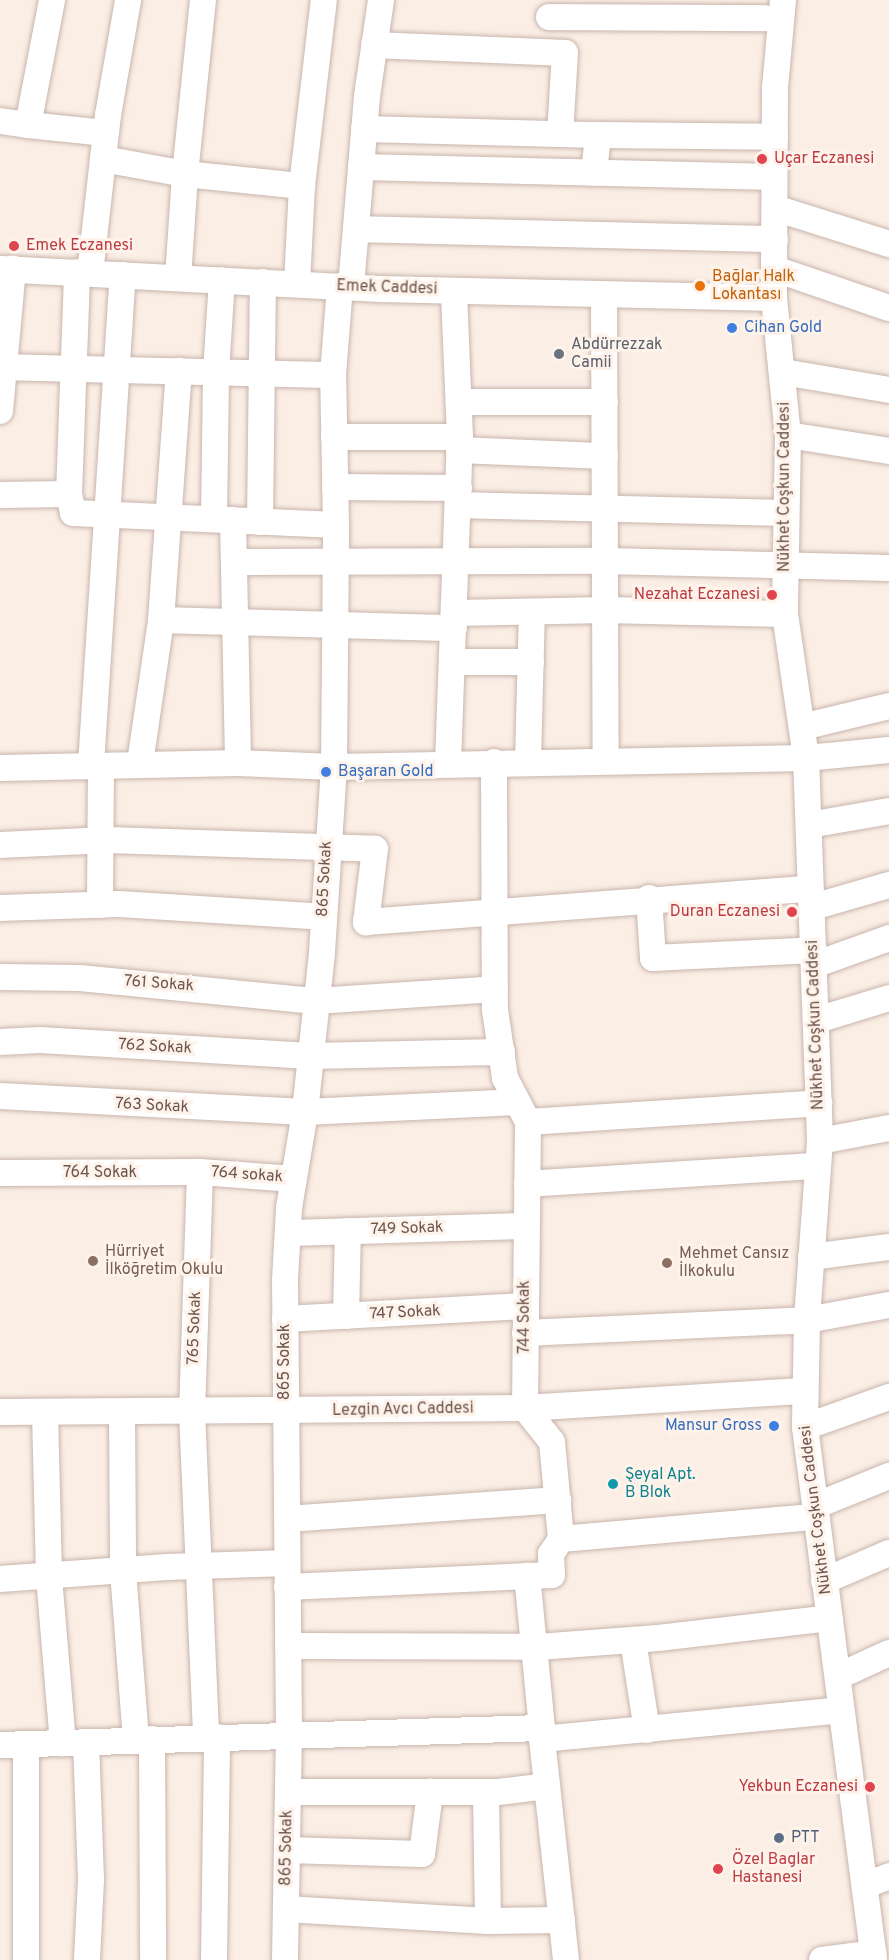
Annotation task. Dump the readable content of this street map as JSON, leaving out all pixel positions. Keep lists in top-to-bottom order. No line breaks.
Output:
{"streets":{"street":["Emek Caddesi","Nükhet Coşkun Caddesi","865 Sokak","761 Sokak","762 Sokak","763 Sokak","764 Sokak","764 sokak","749 Sokak","747 Sokak","744 Sokak","765 Sokak","Lezgin Avcı Caddesi"]},"crossings":[["Emek Caddesi","Nükhet Coşkun Caddesi"],["Emek Caddesi","865 Sokak"],["Nükhet Coşkun Caddesi","763 Sokak"],["Nükhet Coşkun Caddesi","Lezgin Avcı Caddesi"],["865 Sokak","761 Sokak"],["865 Sokak","762 Sokak"],["865 Sokak","763 Sokak"],["865 Sokak","764 sokak"],["865 Sokak","749 Sokak"],["865 Sokak","747 Sokak"],["865 Sokak","Lezgin Avcı Caddesi"],["763 Sokak","744 Sokak"],["764 Sokak","764 sokak"],["764 Sokak","765 Sokak"],["764 sokak","765 Sokak"],["749 Sokak","744 Sokak"],["747 Sokak","744 Sokak"],["744 Sokak","Lezgin Avcı Caddesi"],["765 Sokak","Lezgin Avcı Caddesi"]],"places":["Uçar Eczanesi","Emek Eczanesi","Bağlar Halk Lokantası","Cihan Gold","Abdürrezzak Camii","Nezahat Eczanesi","Başaran Gold","Duran Eczanesi","Hürriyet İlköğretim Okulu","Mehmet Cansız İlkokulu","Mansur Gross","Şeyal Apt. B Blok","Yekbun Eczanesi","PTT","Özel Baglar Hastanesi"]}
